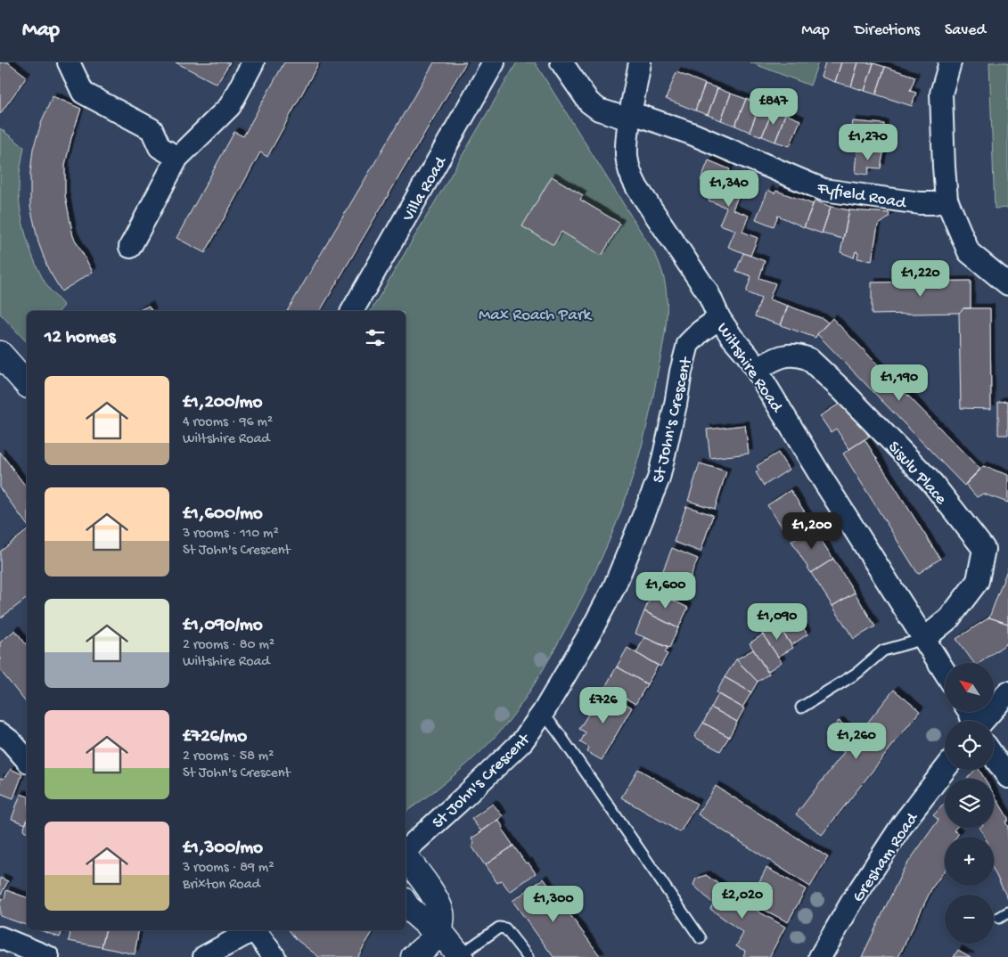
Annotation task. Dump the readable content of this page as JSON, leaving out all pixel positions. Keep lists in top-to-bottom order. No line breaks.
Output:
{"streets":{"street":["Villa Road","Fyfield Road","Wiltshire Road","St John's Crescent","Sisulu Place","Gresham Road"]},"crossings":[["Fyfield Road","Wiltshire Road"],["Wiltshire Road","St John's Crescent"],["Wiltshire Road","Sisulu Place"]],"parks":["Max Roach Park"],"north":"top left","page":{"header":"Map","nav":["Map","Directions","Saved"],"price":["£847","£1,270","£1,340","£1,220","£1,190","£1,200","£1,600","£1,090","£726","£1,260","£2,020","£1,300"],"heading":"12 homes","list":[{"name":"£1,200/mo","note":"4 rooms · 96 m² · Wiltshire Road"},{"name":"£1,600/mo","note":"3 rooms · 110 m² · St John's Crescent"},{"name":"£1,090/mo","note":"2 rooms · 80 m² · Wiltshire Road"},{"name":"£726/mo","note":"2 rooms · 58 m² · St John's Crescent"},{"name":"£1,300/mo","note":"3 rooms · 89 m² · Brixton Road"}],"map_buttons":["+","−"]}}
